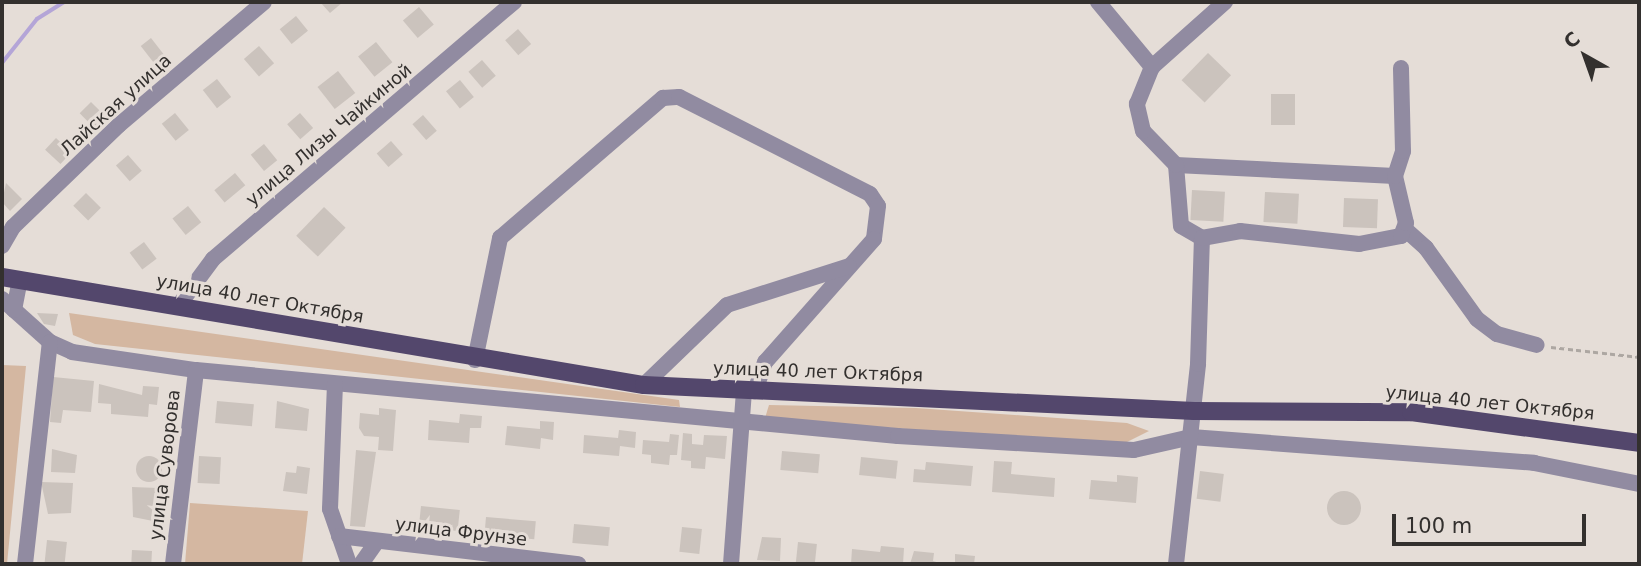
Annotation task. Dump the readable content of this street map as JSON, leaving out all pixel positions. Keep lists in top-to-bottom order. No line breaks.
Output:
{"streets":{"main road":["улица 40 лет Октября"],"street":["Лайская улица","улица Лизы Чайкиной","улица Суворова","улица Фрунзе"]},"crossings":[["улица Лизы Чайкиной","улица 40 лет Октября"]],"scale_bar":"100 m","north":"top left"}
